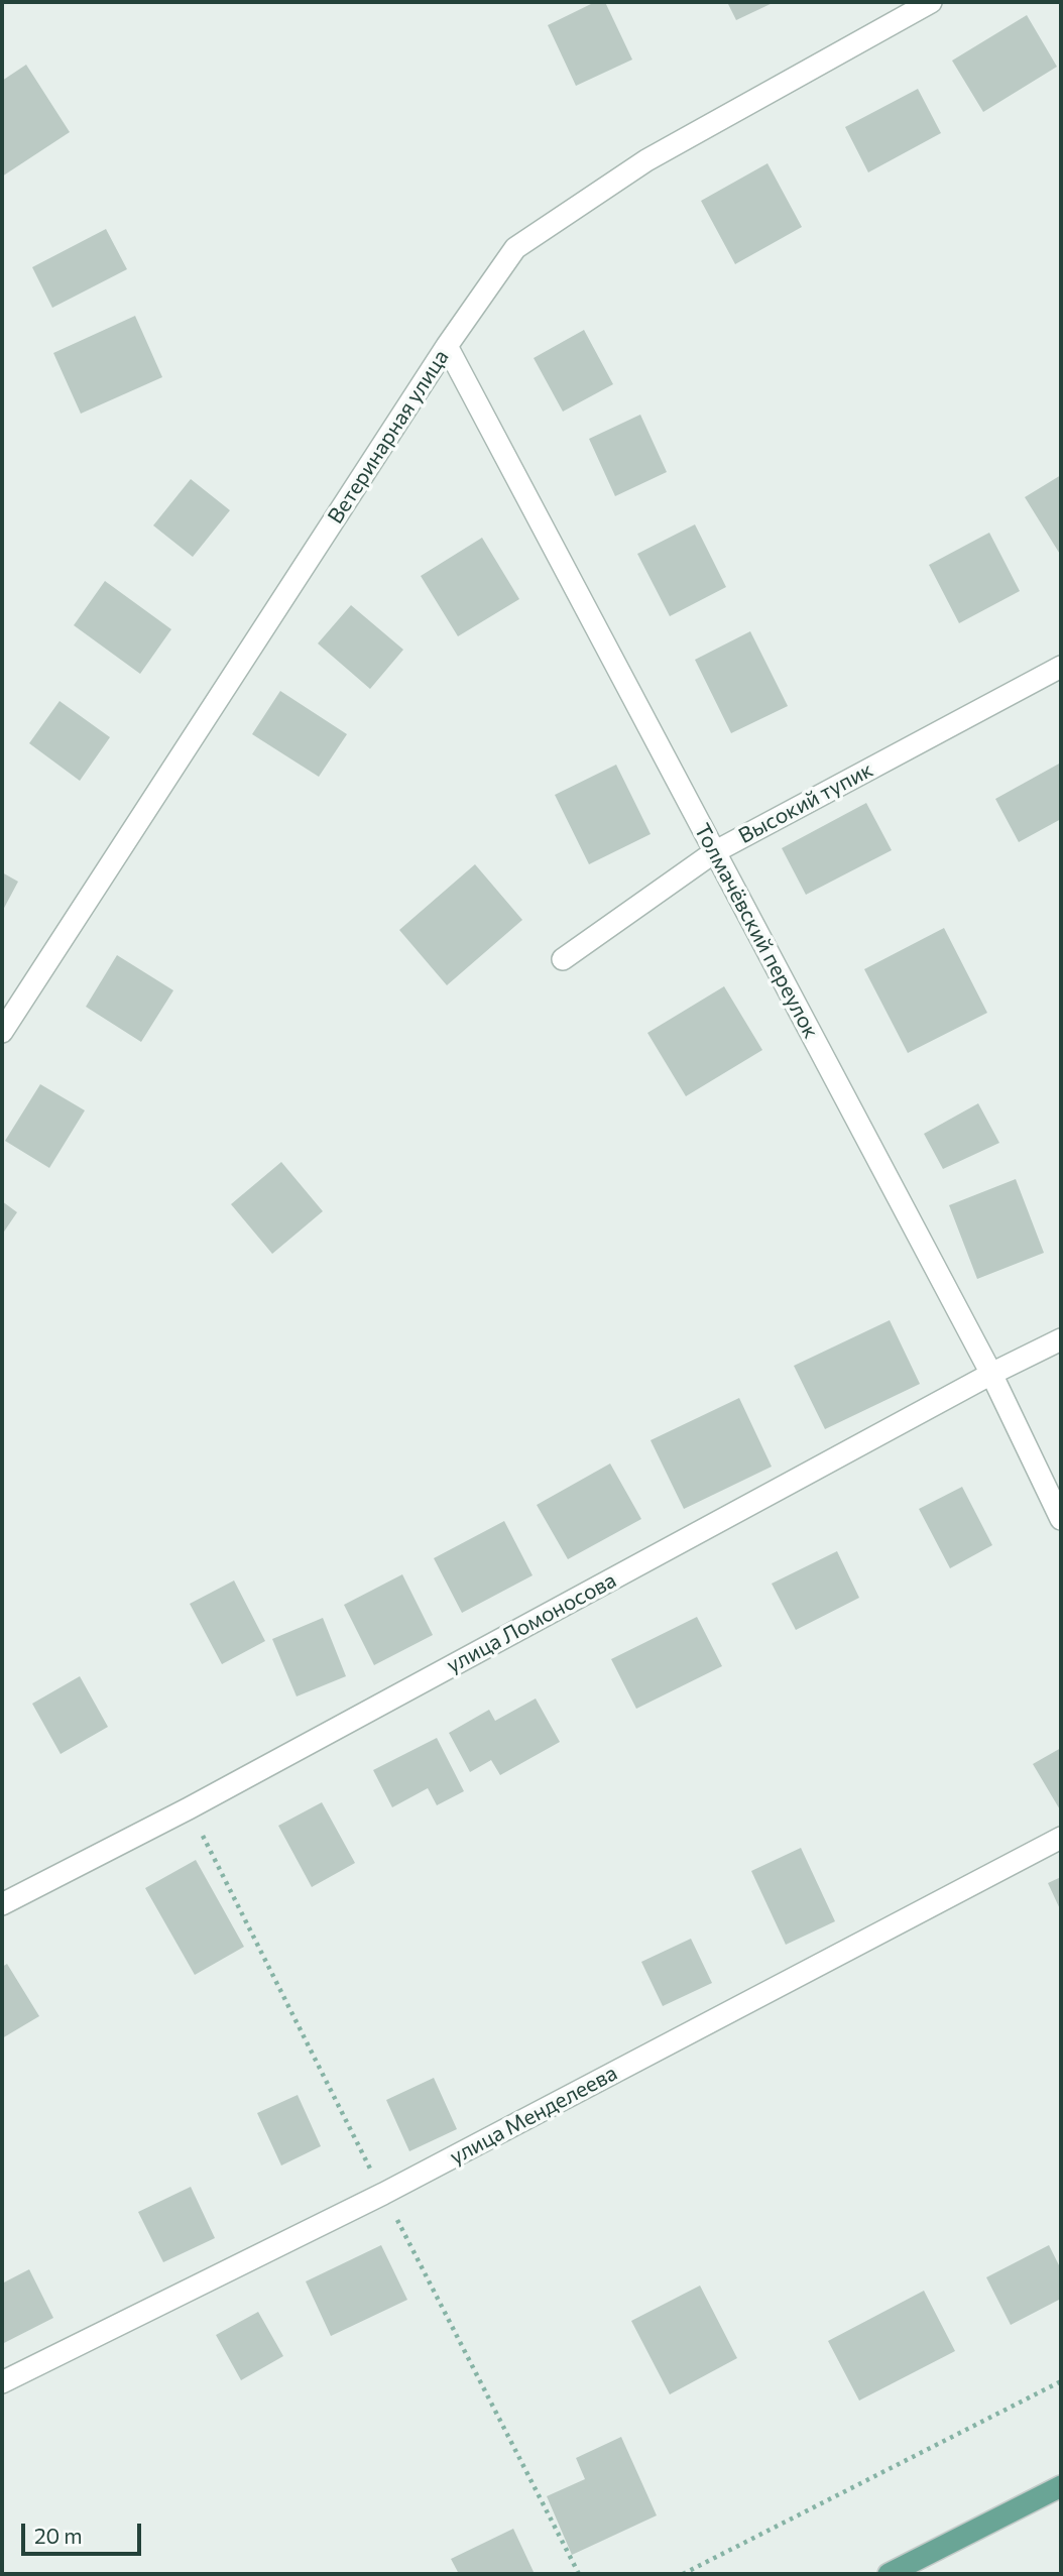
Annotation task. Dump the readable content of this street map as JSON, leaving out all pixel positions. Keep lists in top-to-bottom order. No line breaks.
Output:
{"streets":{"street":["Ветеринарная улица","Высокий тупик","Толмачёвский переулок","улица Ломоносова","улица Менделеева"]},"crossings":[["Ветеринарная улица","Толмачёвский переулок"],["Высокий тупик","Толмачёвский переулок"],["Толмачёвский переулок","улица Ломоносова"]],"scale_bar":"20 m"}
